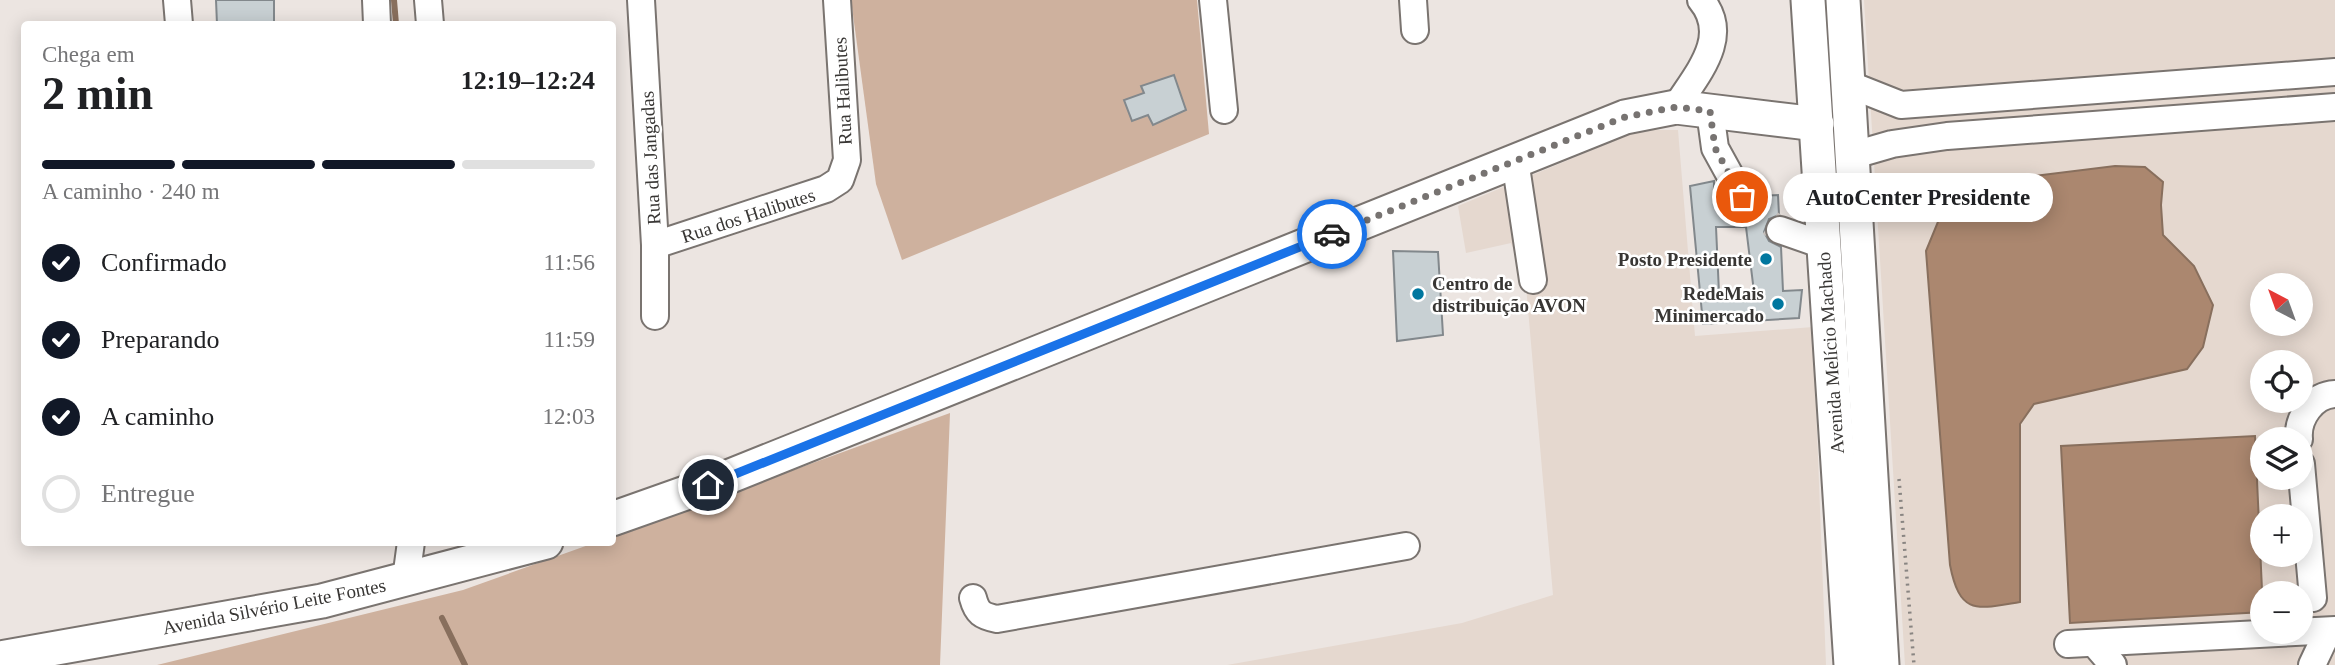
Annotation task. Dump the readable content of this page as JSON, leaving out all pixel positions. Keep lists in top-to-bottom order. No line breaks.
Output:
{"streets":{"main road":["Avenida Melício Machado","Avenida Silvério Leite Fontes"],"street":["Rua Halibutes","Rua das Jangadas","Rua dos Halibutes"]},"crossings":[["Rua Halibutes","Rua dos Halibutes"],["Rua das Jangadas","Rua dos Halibutes"]],"places":["AutoCenter Presidente","Posto Presidente","Centro de distribuição AVON","RedeMais Minimercado"],"north":"top left","page":{"heading":["2 min","Chega em","12:19–12:24"],"bar":"A caminho · 240 m","bubble":"AutoCenter Presidente","list":[["Confirmado","11:56"],["Preparando","11:59"],["A caminho","12:03"],"Entregue"],"map_buttons":["+","−"]}}
